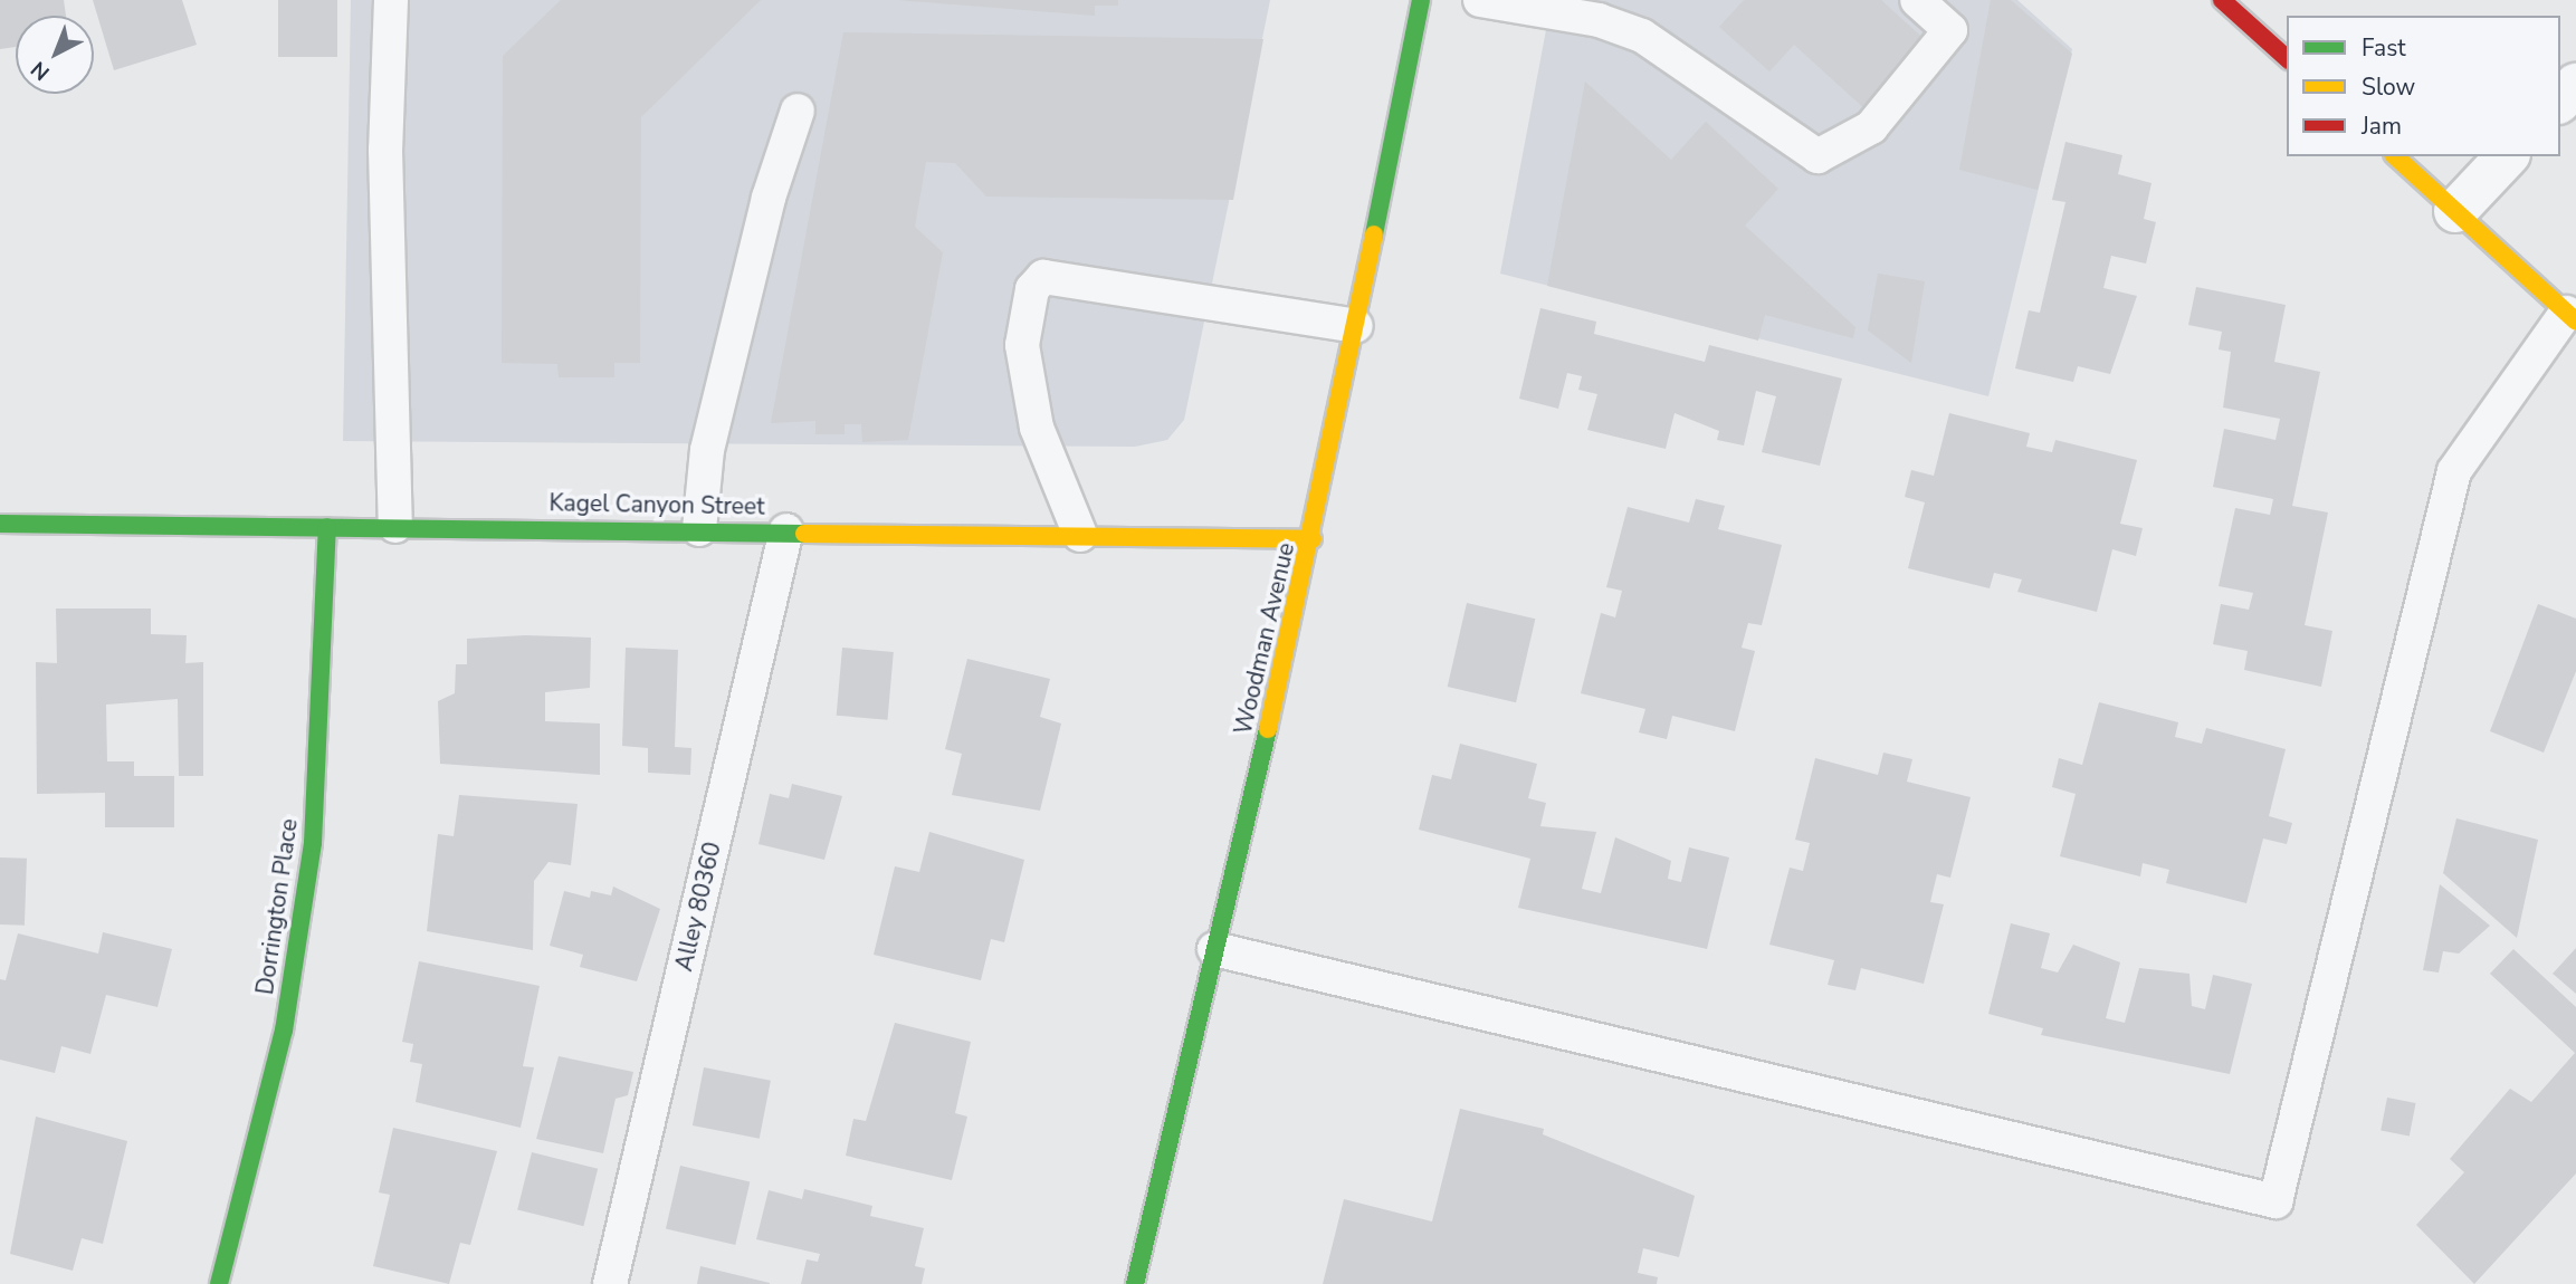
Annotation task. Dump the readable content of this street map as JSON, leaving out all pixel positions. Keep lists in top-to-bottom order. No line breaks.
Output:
{"streets":{"street":["Kagel Canyon Street","Woodman Avenue","Dorrington Place"],"lane":["Alley 80360"]},"crossings":[["Kagel Canyon Street","Woodman Avenue"],["Kagel Canyon Street","Dorrington Place"],["Kagel Canyon Street","Alley 80360"]],"legend":["Fast","Slow","Jam"],"north":"bottom left"}
